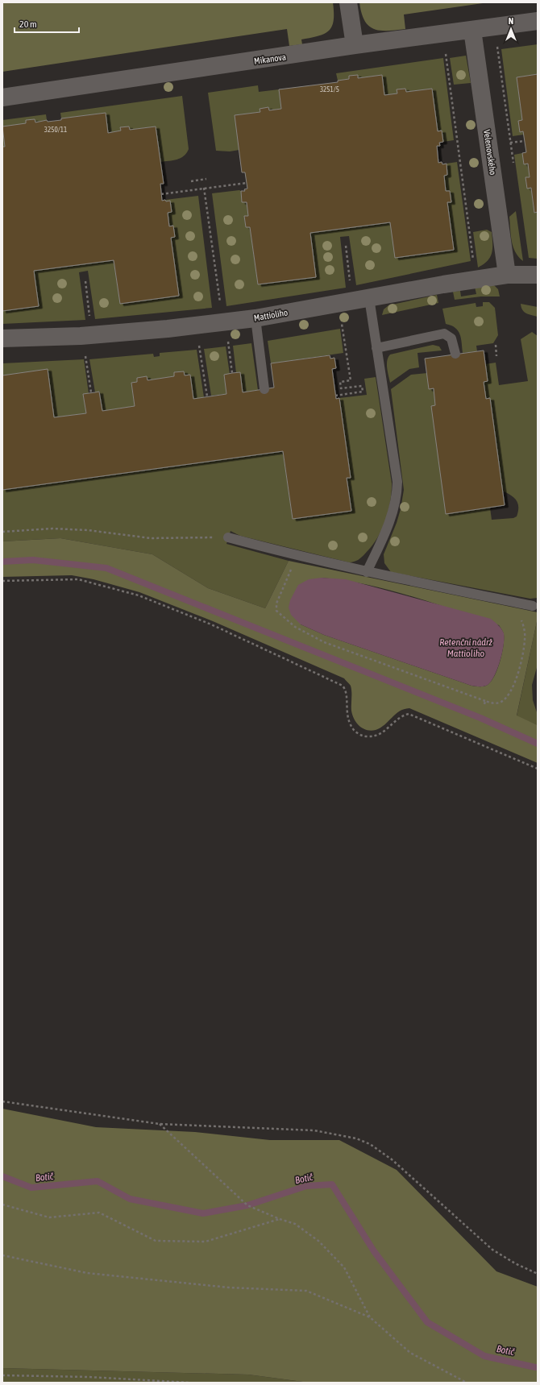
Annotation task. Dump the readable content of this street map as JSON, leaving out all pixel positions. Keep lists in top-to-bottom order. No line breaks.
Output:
{"streets":{"street":["Mikanova","Velenovského","Mattioliho"]},"crossings":[["Mikanova","Velenovského"],["Velenovského","Mattioliho"]],"water":["Retenční nádrž Mattioliho","Botič"],"house_numbers":["3251/5","3250/11"],"scale_bar":"20 m","north":"top"}
